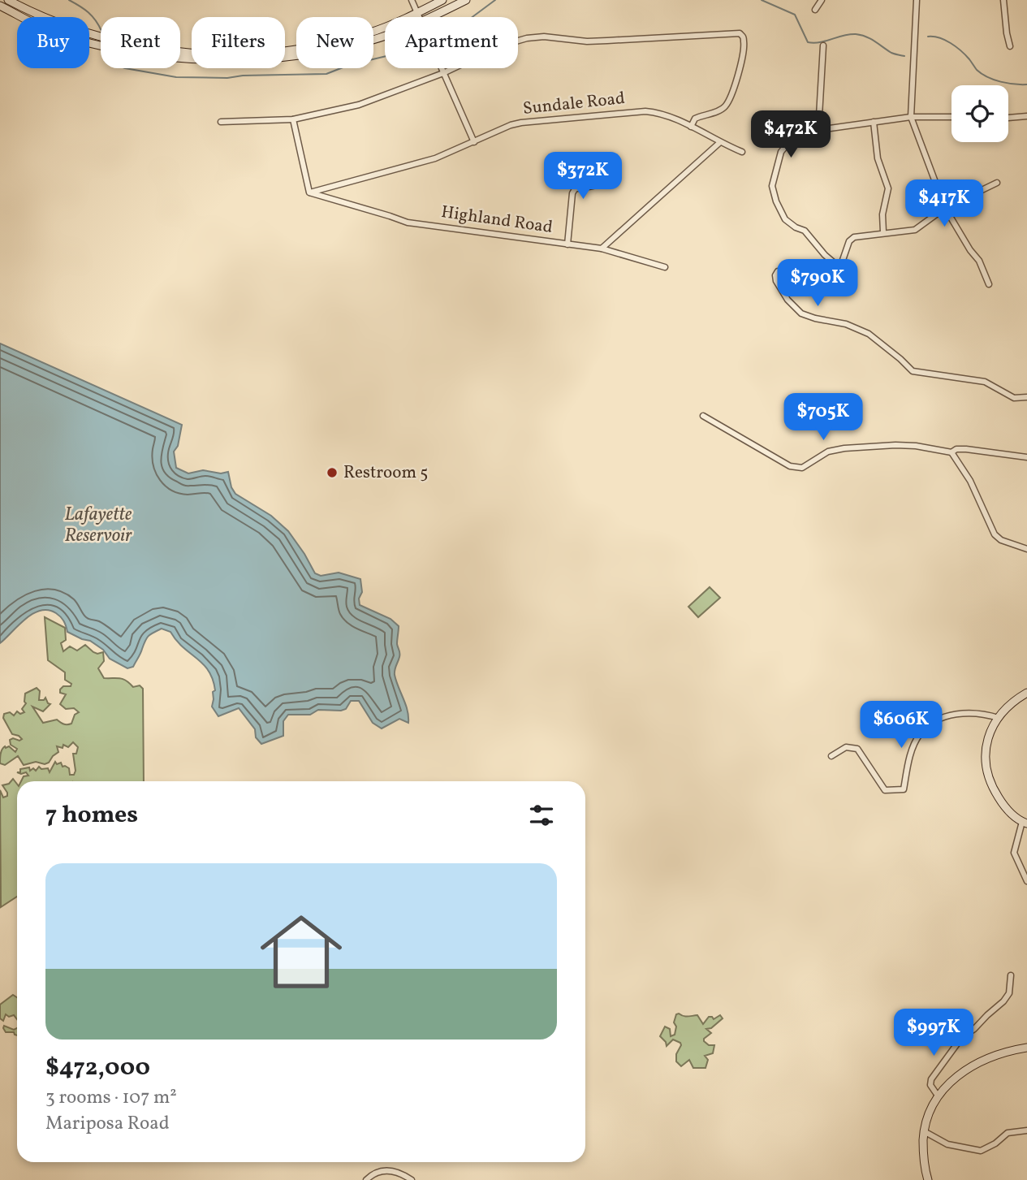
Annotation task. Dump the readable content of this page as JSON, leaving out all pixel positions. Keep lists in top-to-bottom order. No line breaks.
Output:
{"streets":{"street":["Sundale Road","Highland Road"]},"crossings":[["Sundale Road","Highland Road"]],"water":["Lafayette Reservoir"],"places":["Restroom 5"],"page":{"chip":["Buy","Rent","Filters","New","Apartment"],"price":["$472K","$372K","$417K","$790K","$705K","$606K","$997K"],"heading":"7 homes","list":[{"name":"$472,000","note":"3 rooms · 107 m² · Mariposa Road"}]}}
